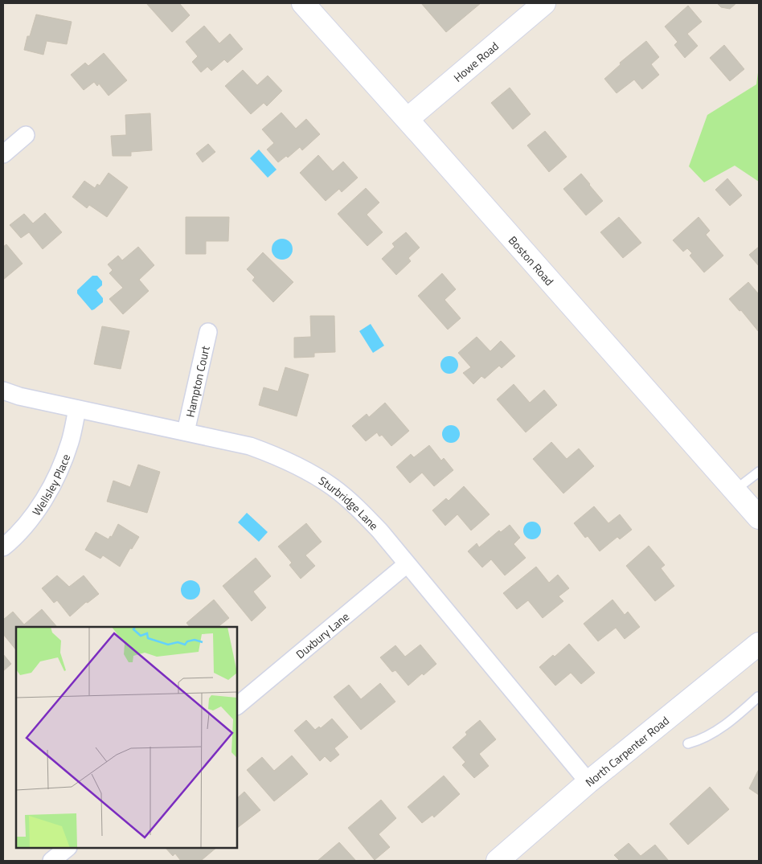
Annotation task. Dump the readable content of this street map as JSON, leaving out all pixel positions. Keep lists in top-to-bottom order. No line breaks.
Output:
{"streets":{"street":["Howe Road","Boston Road","Hampton Court","Wellsley Place","Sturbridge Lane","Duxbury Lane","North Carpenter Road"]},"crossings":[["Howe Road","Boston Road"],["Hampton Court","Sturbridge Lane"],["Wellsley Place","Sturbridge Lane"],["Sturbridge Lane","Duxbury Lane"],["Sturbridge Lane","North Carpenter Road"]]}
